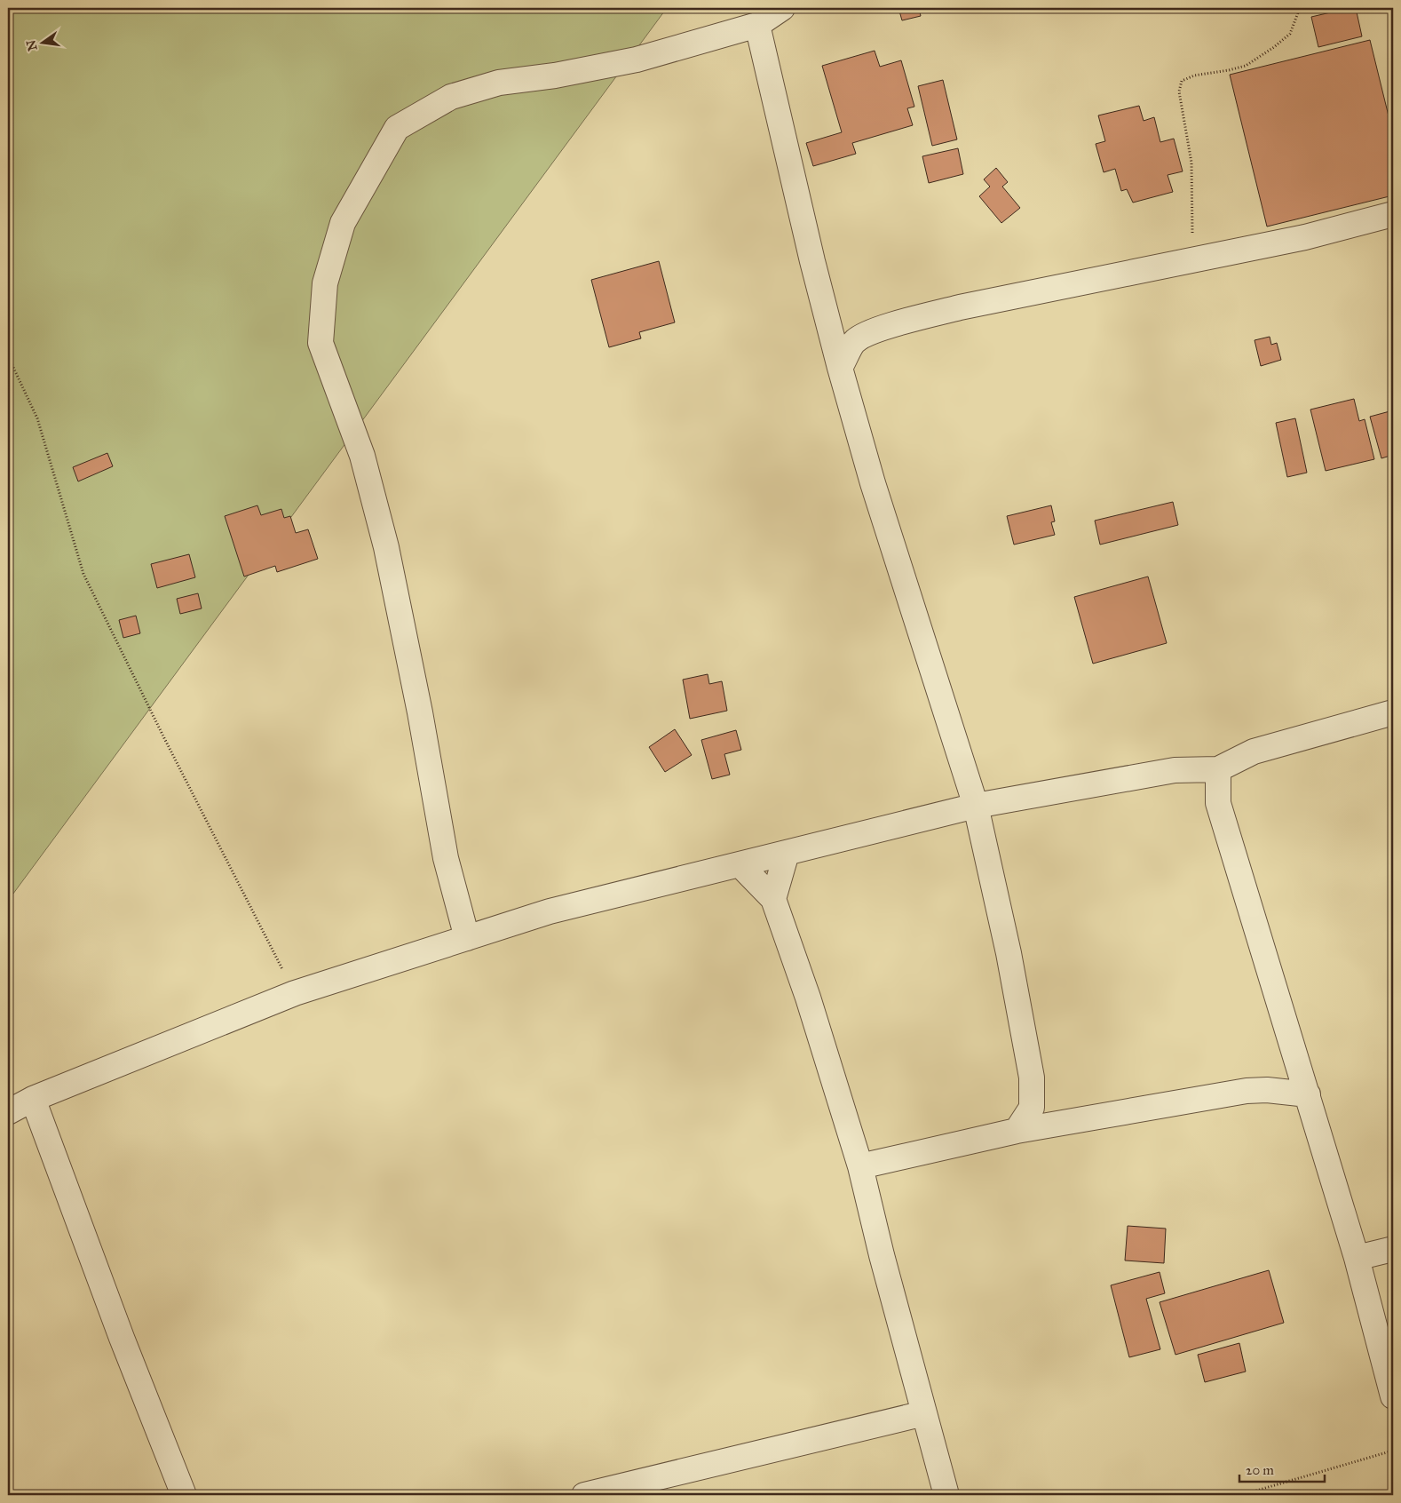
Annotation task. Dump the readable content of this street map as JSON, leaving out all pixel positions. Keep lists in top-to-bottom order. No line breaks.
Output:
{"scale_bar":"20 m","north":"left"}
